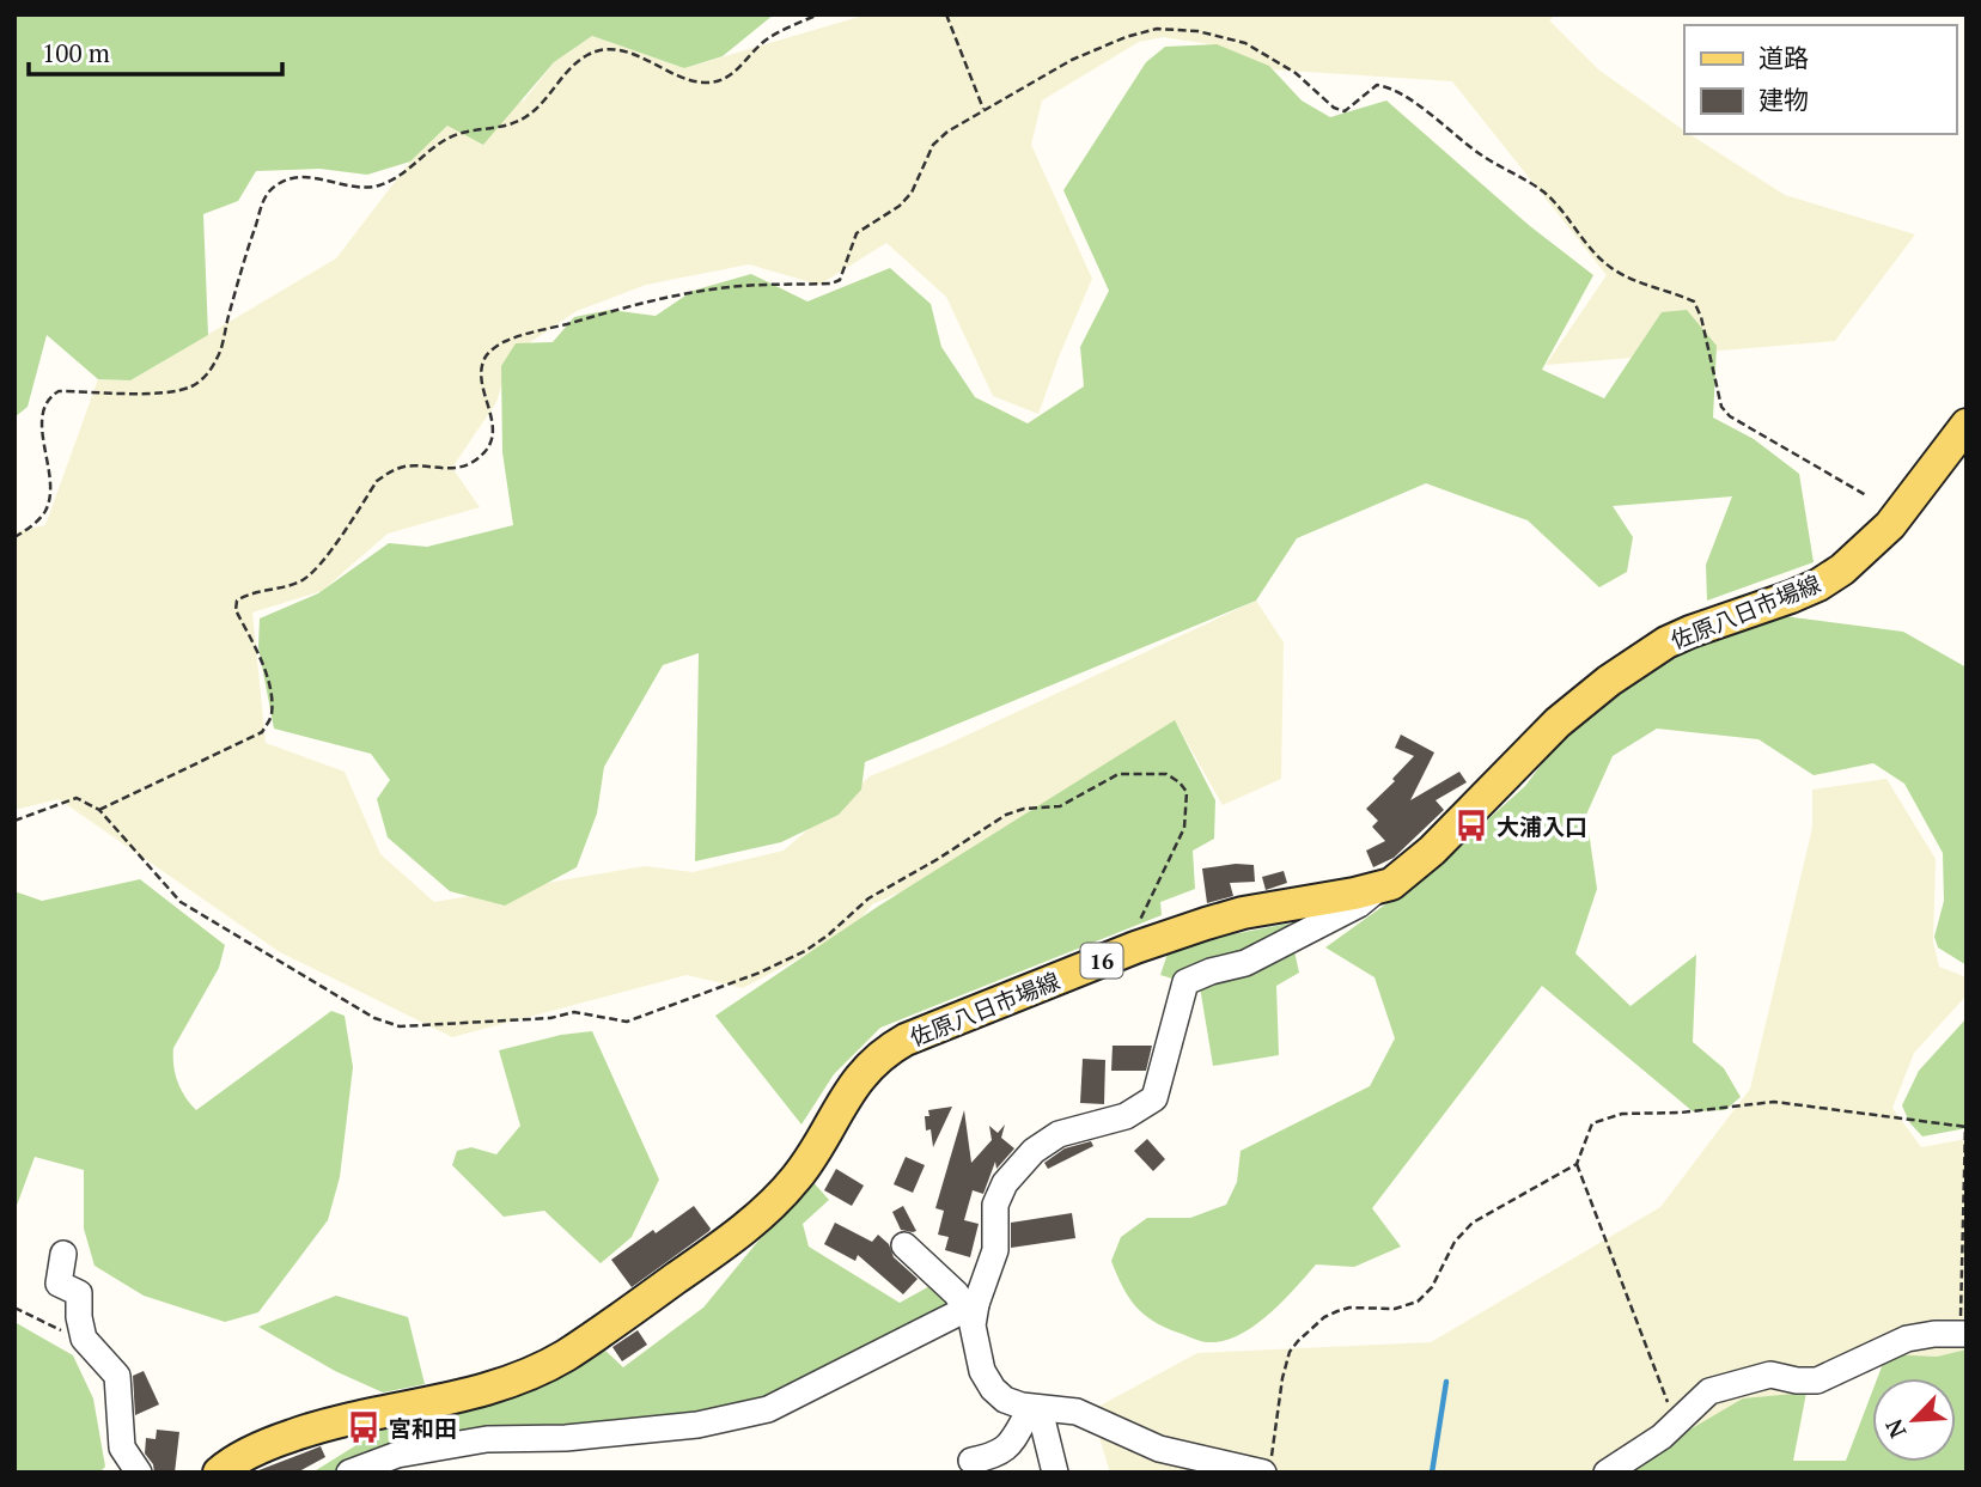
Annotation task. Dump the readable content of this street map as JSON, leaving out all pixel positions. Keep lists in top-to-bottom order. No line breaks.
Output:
{"streets":{"main road":["佐原八日市場線","16"]},"places":{"bus stop":["大浦入口","宮和田"]},"legend":["道路","建物"],"scale_bar":"100 m","north":"bottom left"}
